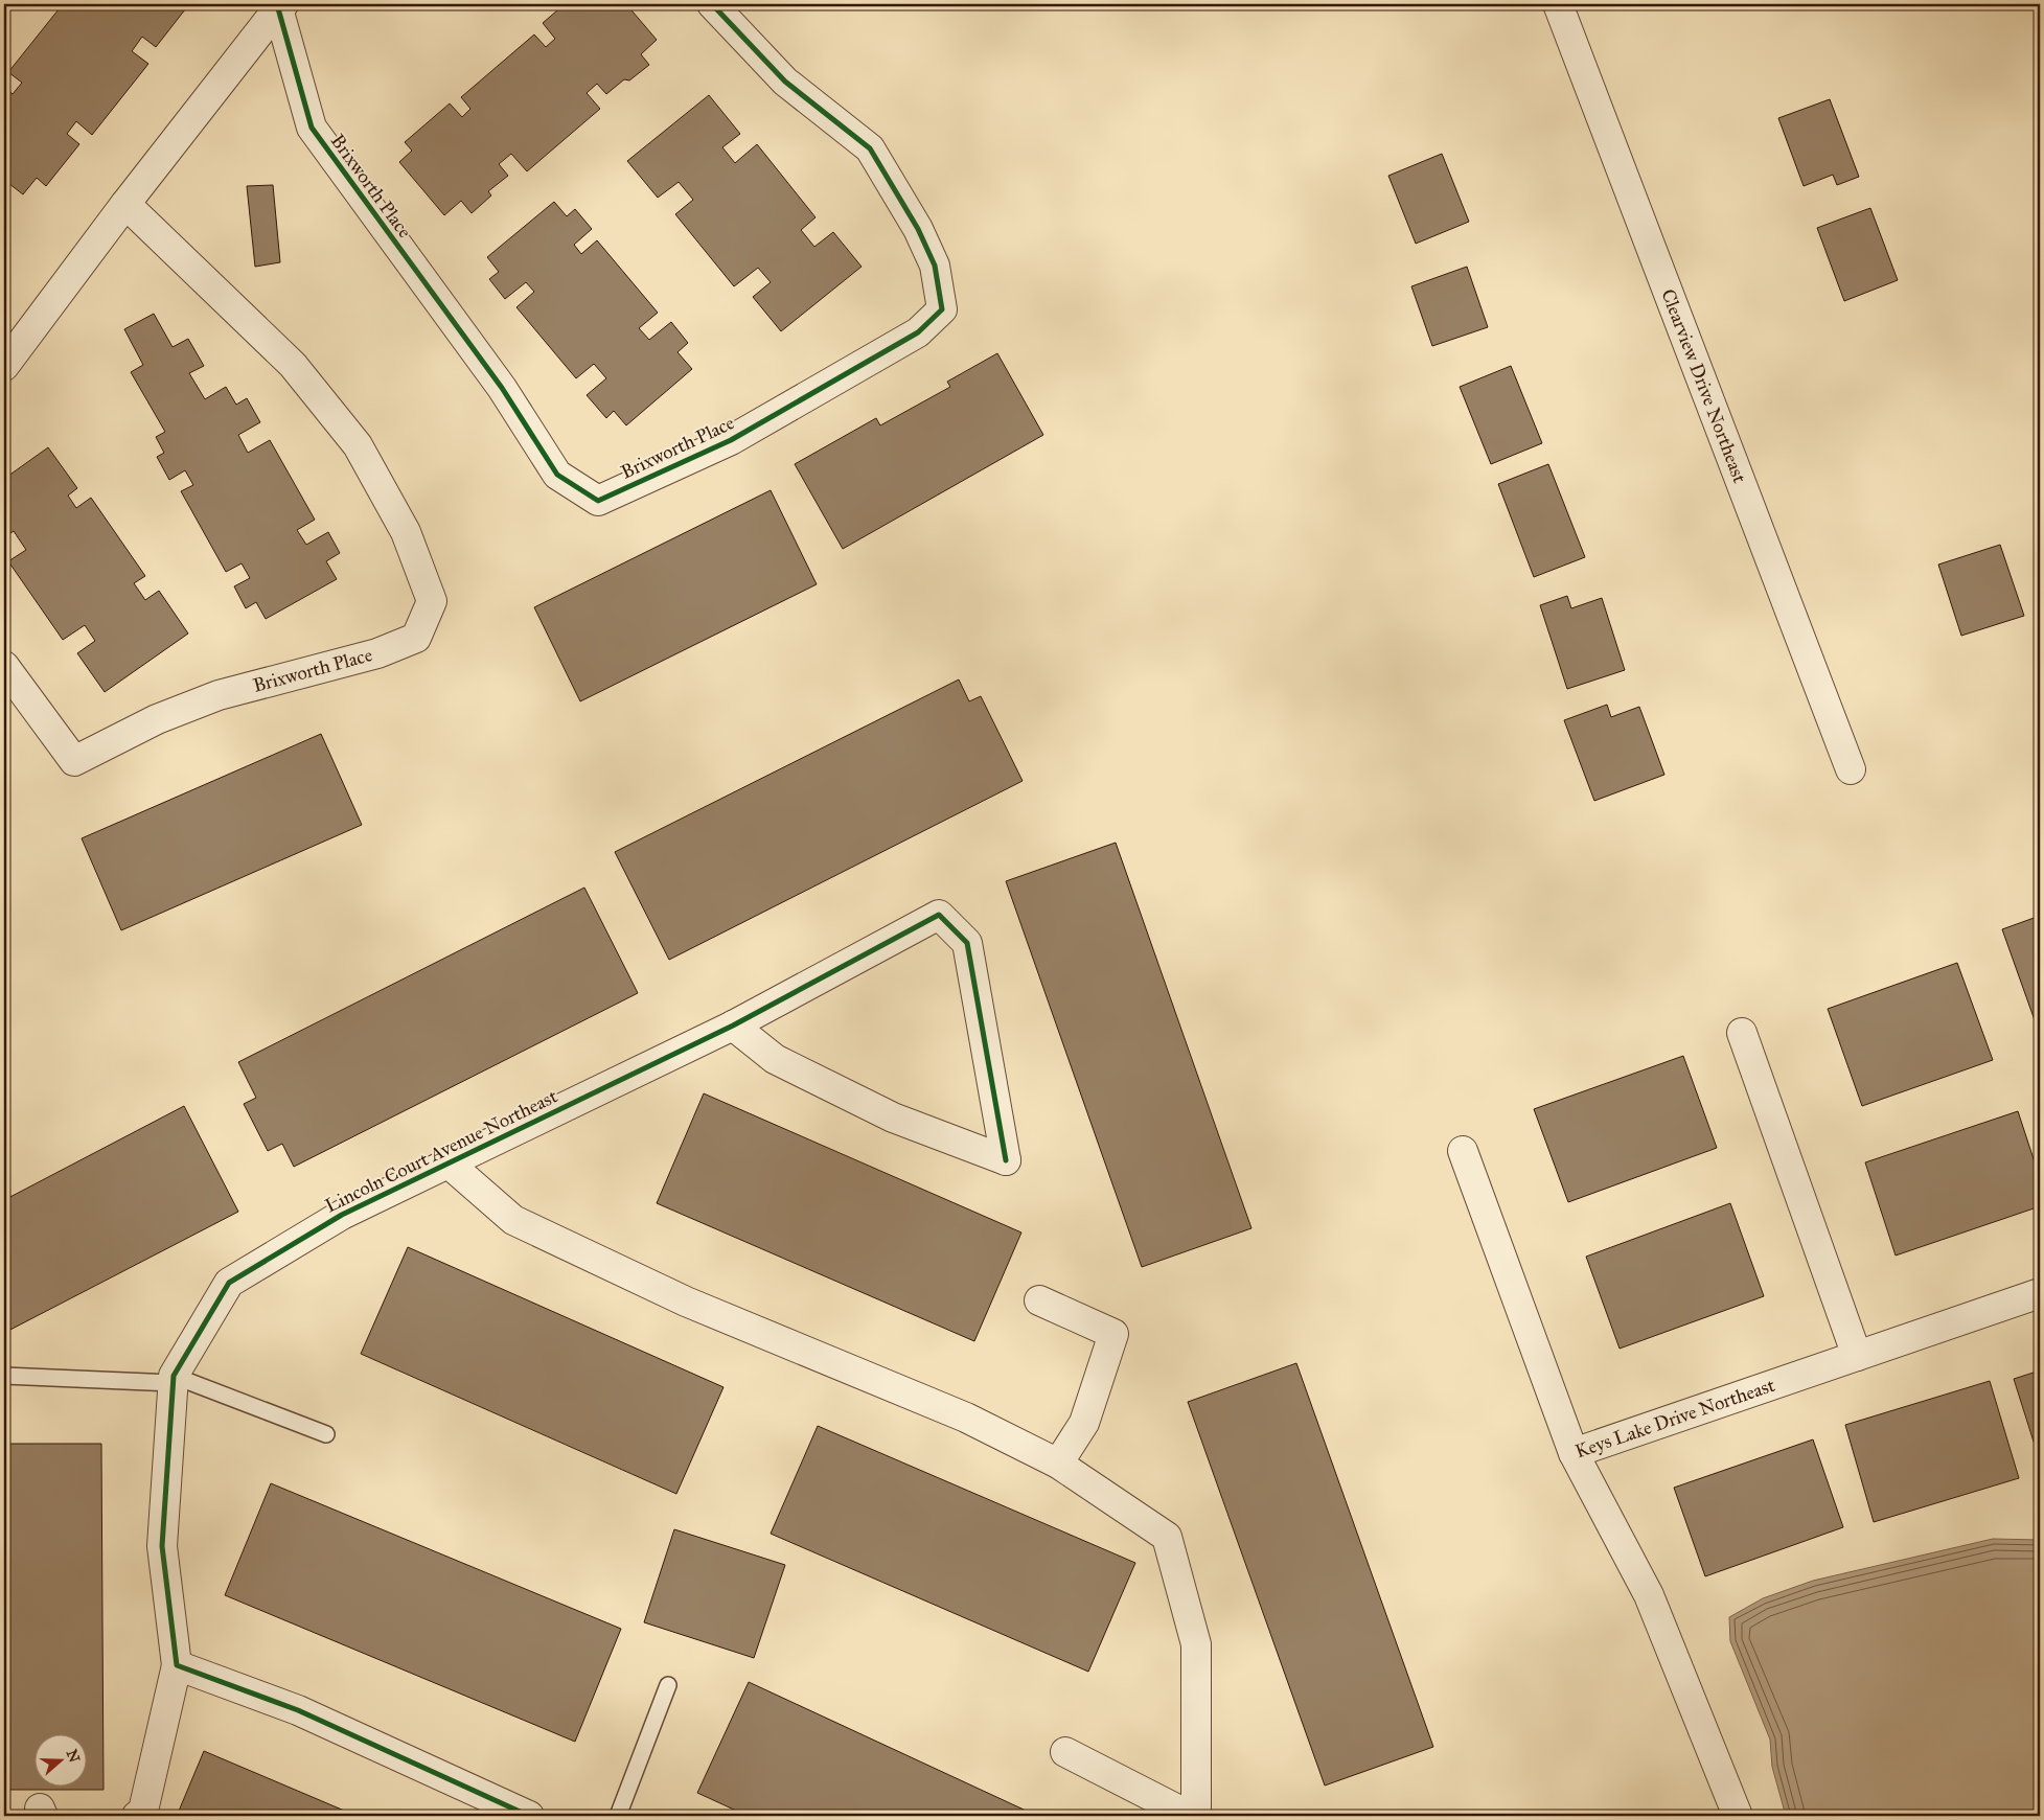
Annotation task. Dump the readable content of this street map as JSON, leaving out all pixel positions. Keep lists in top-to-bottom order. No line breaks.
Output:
{"streets":{"street":["Brixworth Place","Clearview Drive Northeast","Lincoln Court Avenue Northeast","Keys Lake Drive Northeast"]},"north":"right"}
